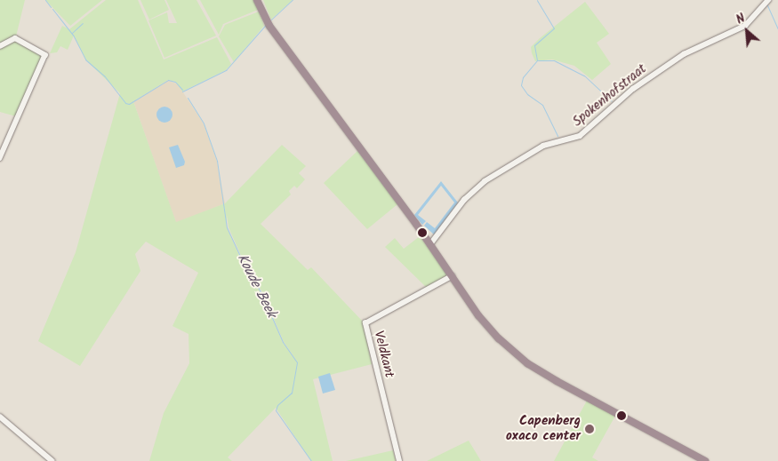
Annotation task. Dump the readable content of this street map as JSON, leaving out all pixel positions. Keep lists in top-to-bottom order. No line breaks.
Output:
{"streets":{"street":["Spokenhofstraat","Veldkant"]},"water":["Koude Beek"],"places":["Capenberg oxaco center"],"north":"top left"}
